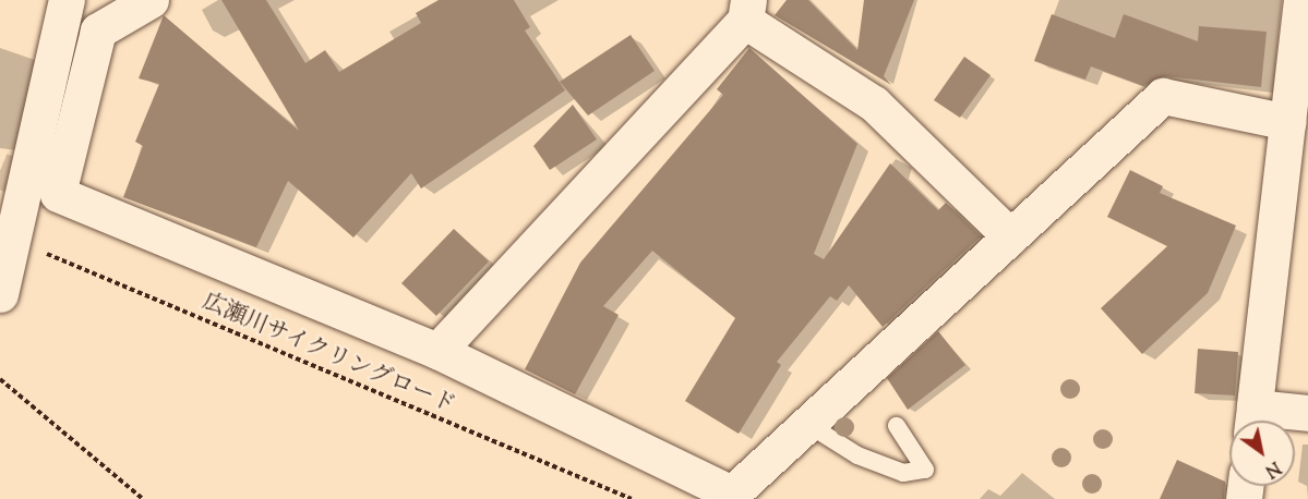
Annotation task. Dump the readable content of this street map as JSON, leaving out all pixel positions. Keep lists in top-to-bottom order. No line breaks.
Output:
{"streets":{"path":["広瀬川サイクリングロード"]},"north":"bottom right"}
